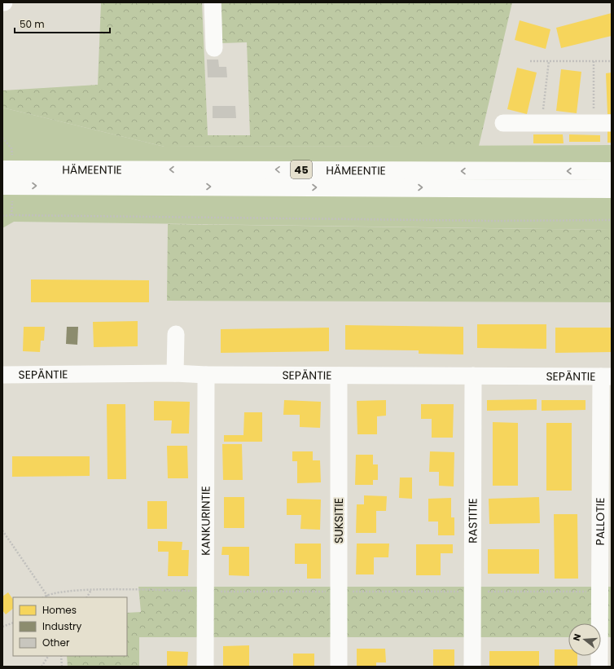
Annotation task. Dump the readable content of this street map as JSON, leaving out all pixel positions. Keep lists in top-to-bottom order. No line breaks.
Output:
{"streets":{"main road":["HÄMEENTIE","45"],"street":["SEPÄNTIE","KANKURINTIE","SUKSITIE","RASTITIE","PALLOTIE"]},"crossings":[["SEPÄNTIE","KANKURINTIE"],["SEPÄNTIE","SUKSITIE"],["SEPÄNTIE","RASTITIE"],["SEPÄNTIE","PALLOTIE"]],"legend":["Homes","Industry","Other"],"scale_bar":"50 m","north":"left"}
